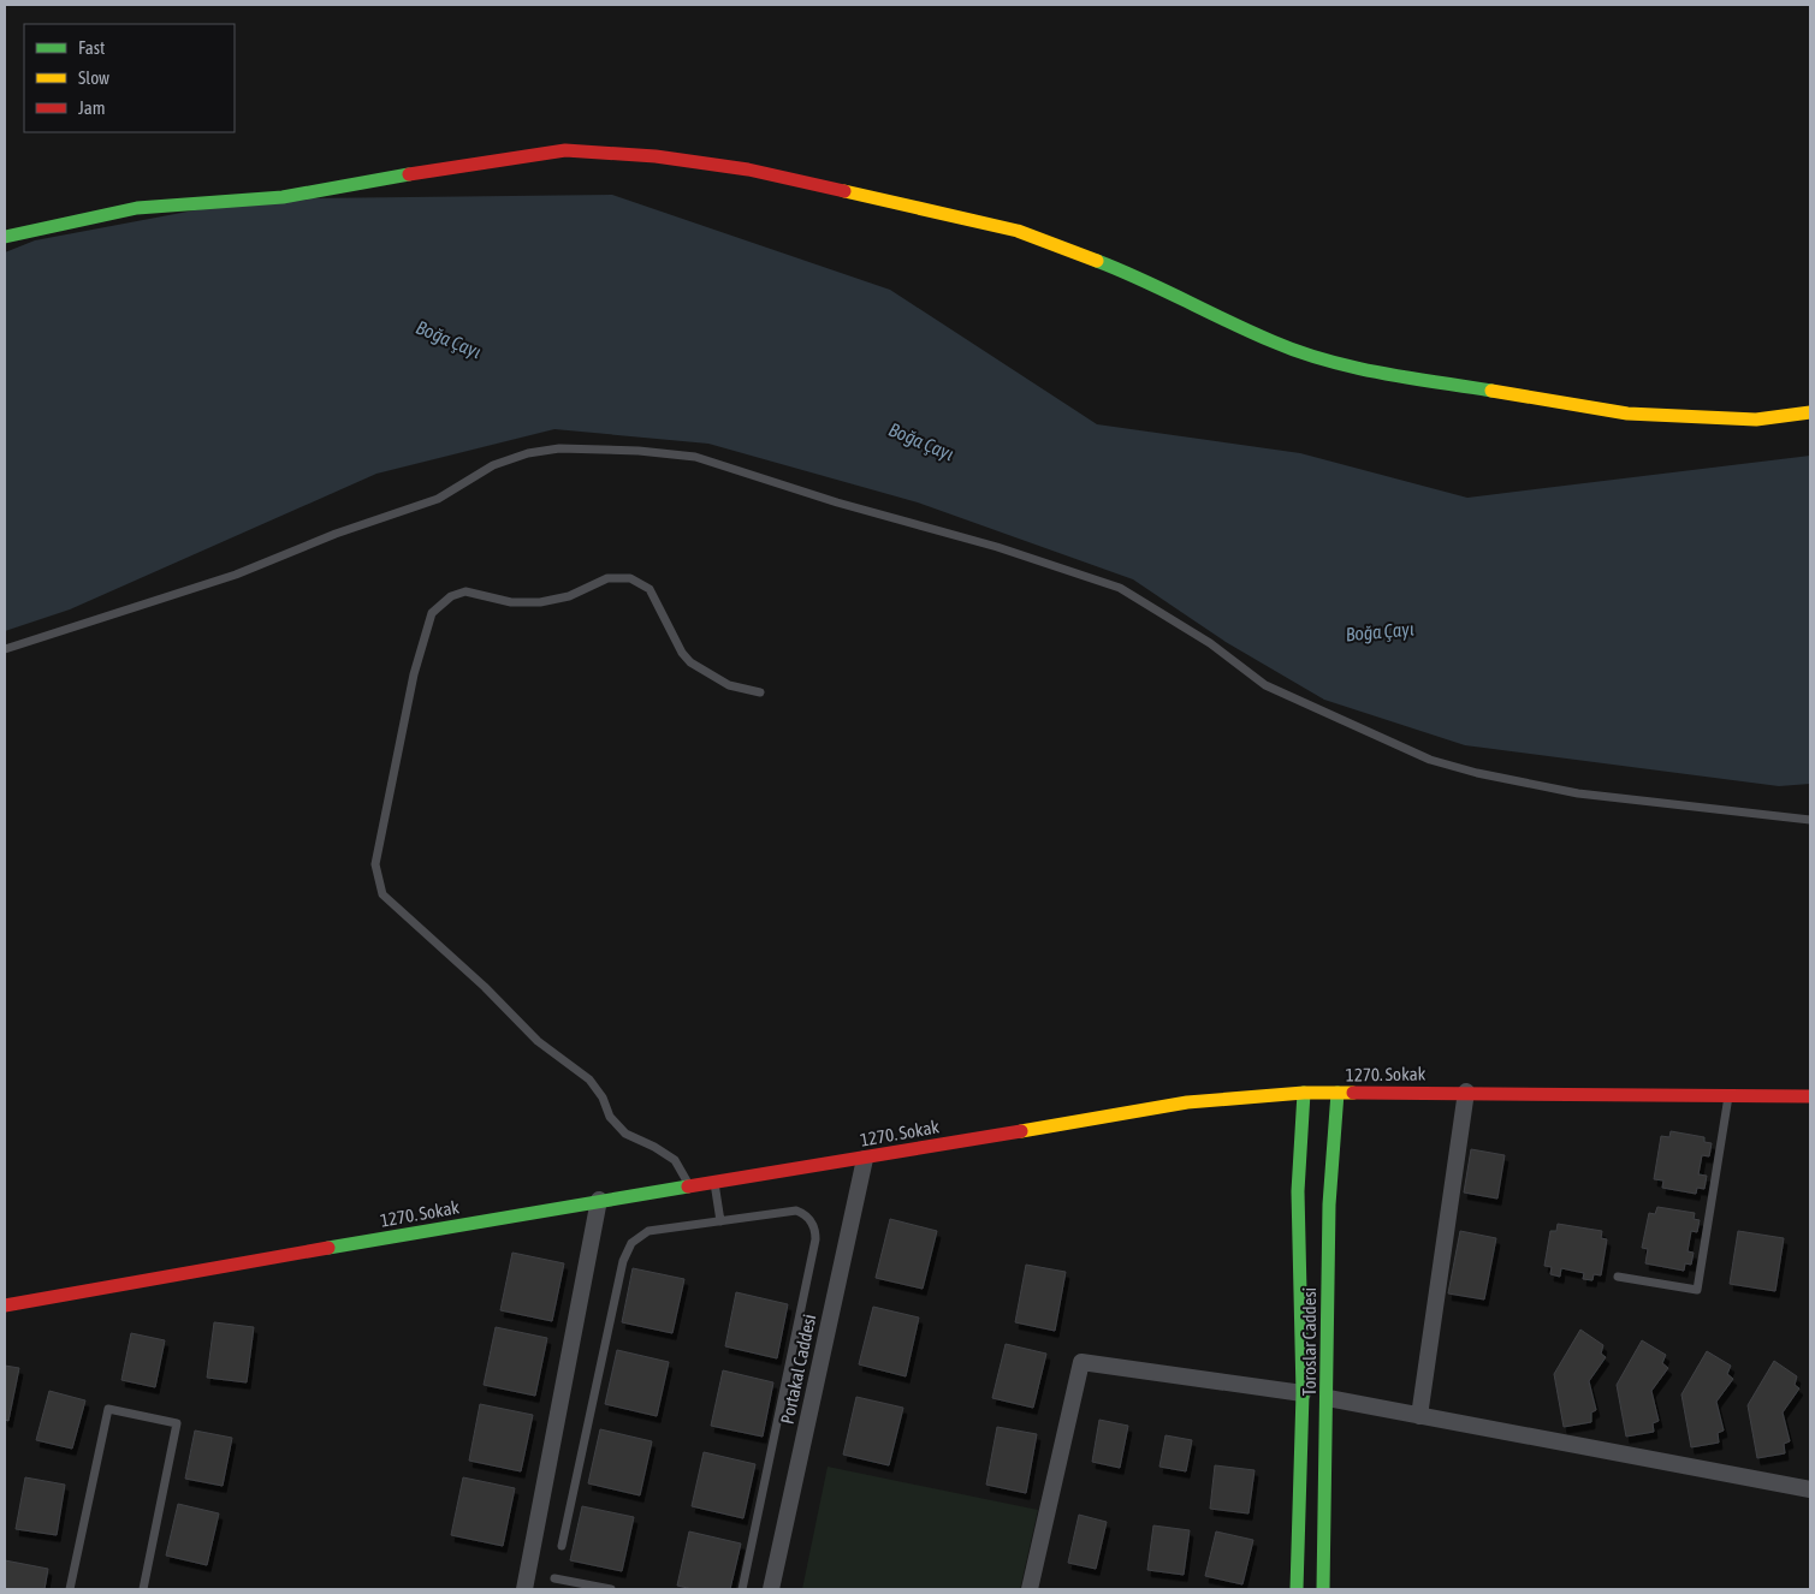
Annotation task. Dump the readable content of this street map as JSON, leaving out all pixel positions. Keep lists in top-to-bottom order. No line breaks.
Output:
{"streets":{"street":["1270. Sokak","Toroslar Caddesi","Portakal Caddesi"]},"crossings":[["1270. Sokak","Toroslar Caddesi"],["1270. Sokak","Portakal Caddesi"]],"water":["Boğa Çayı"],"legend":["Fast","Slow","Jam"]}
